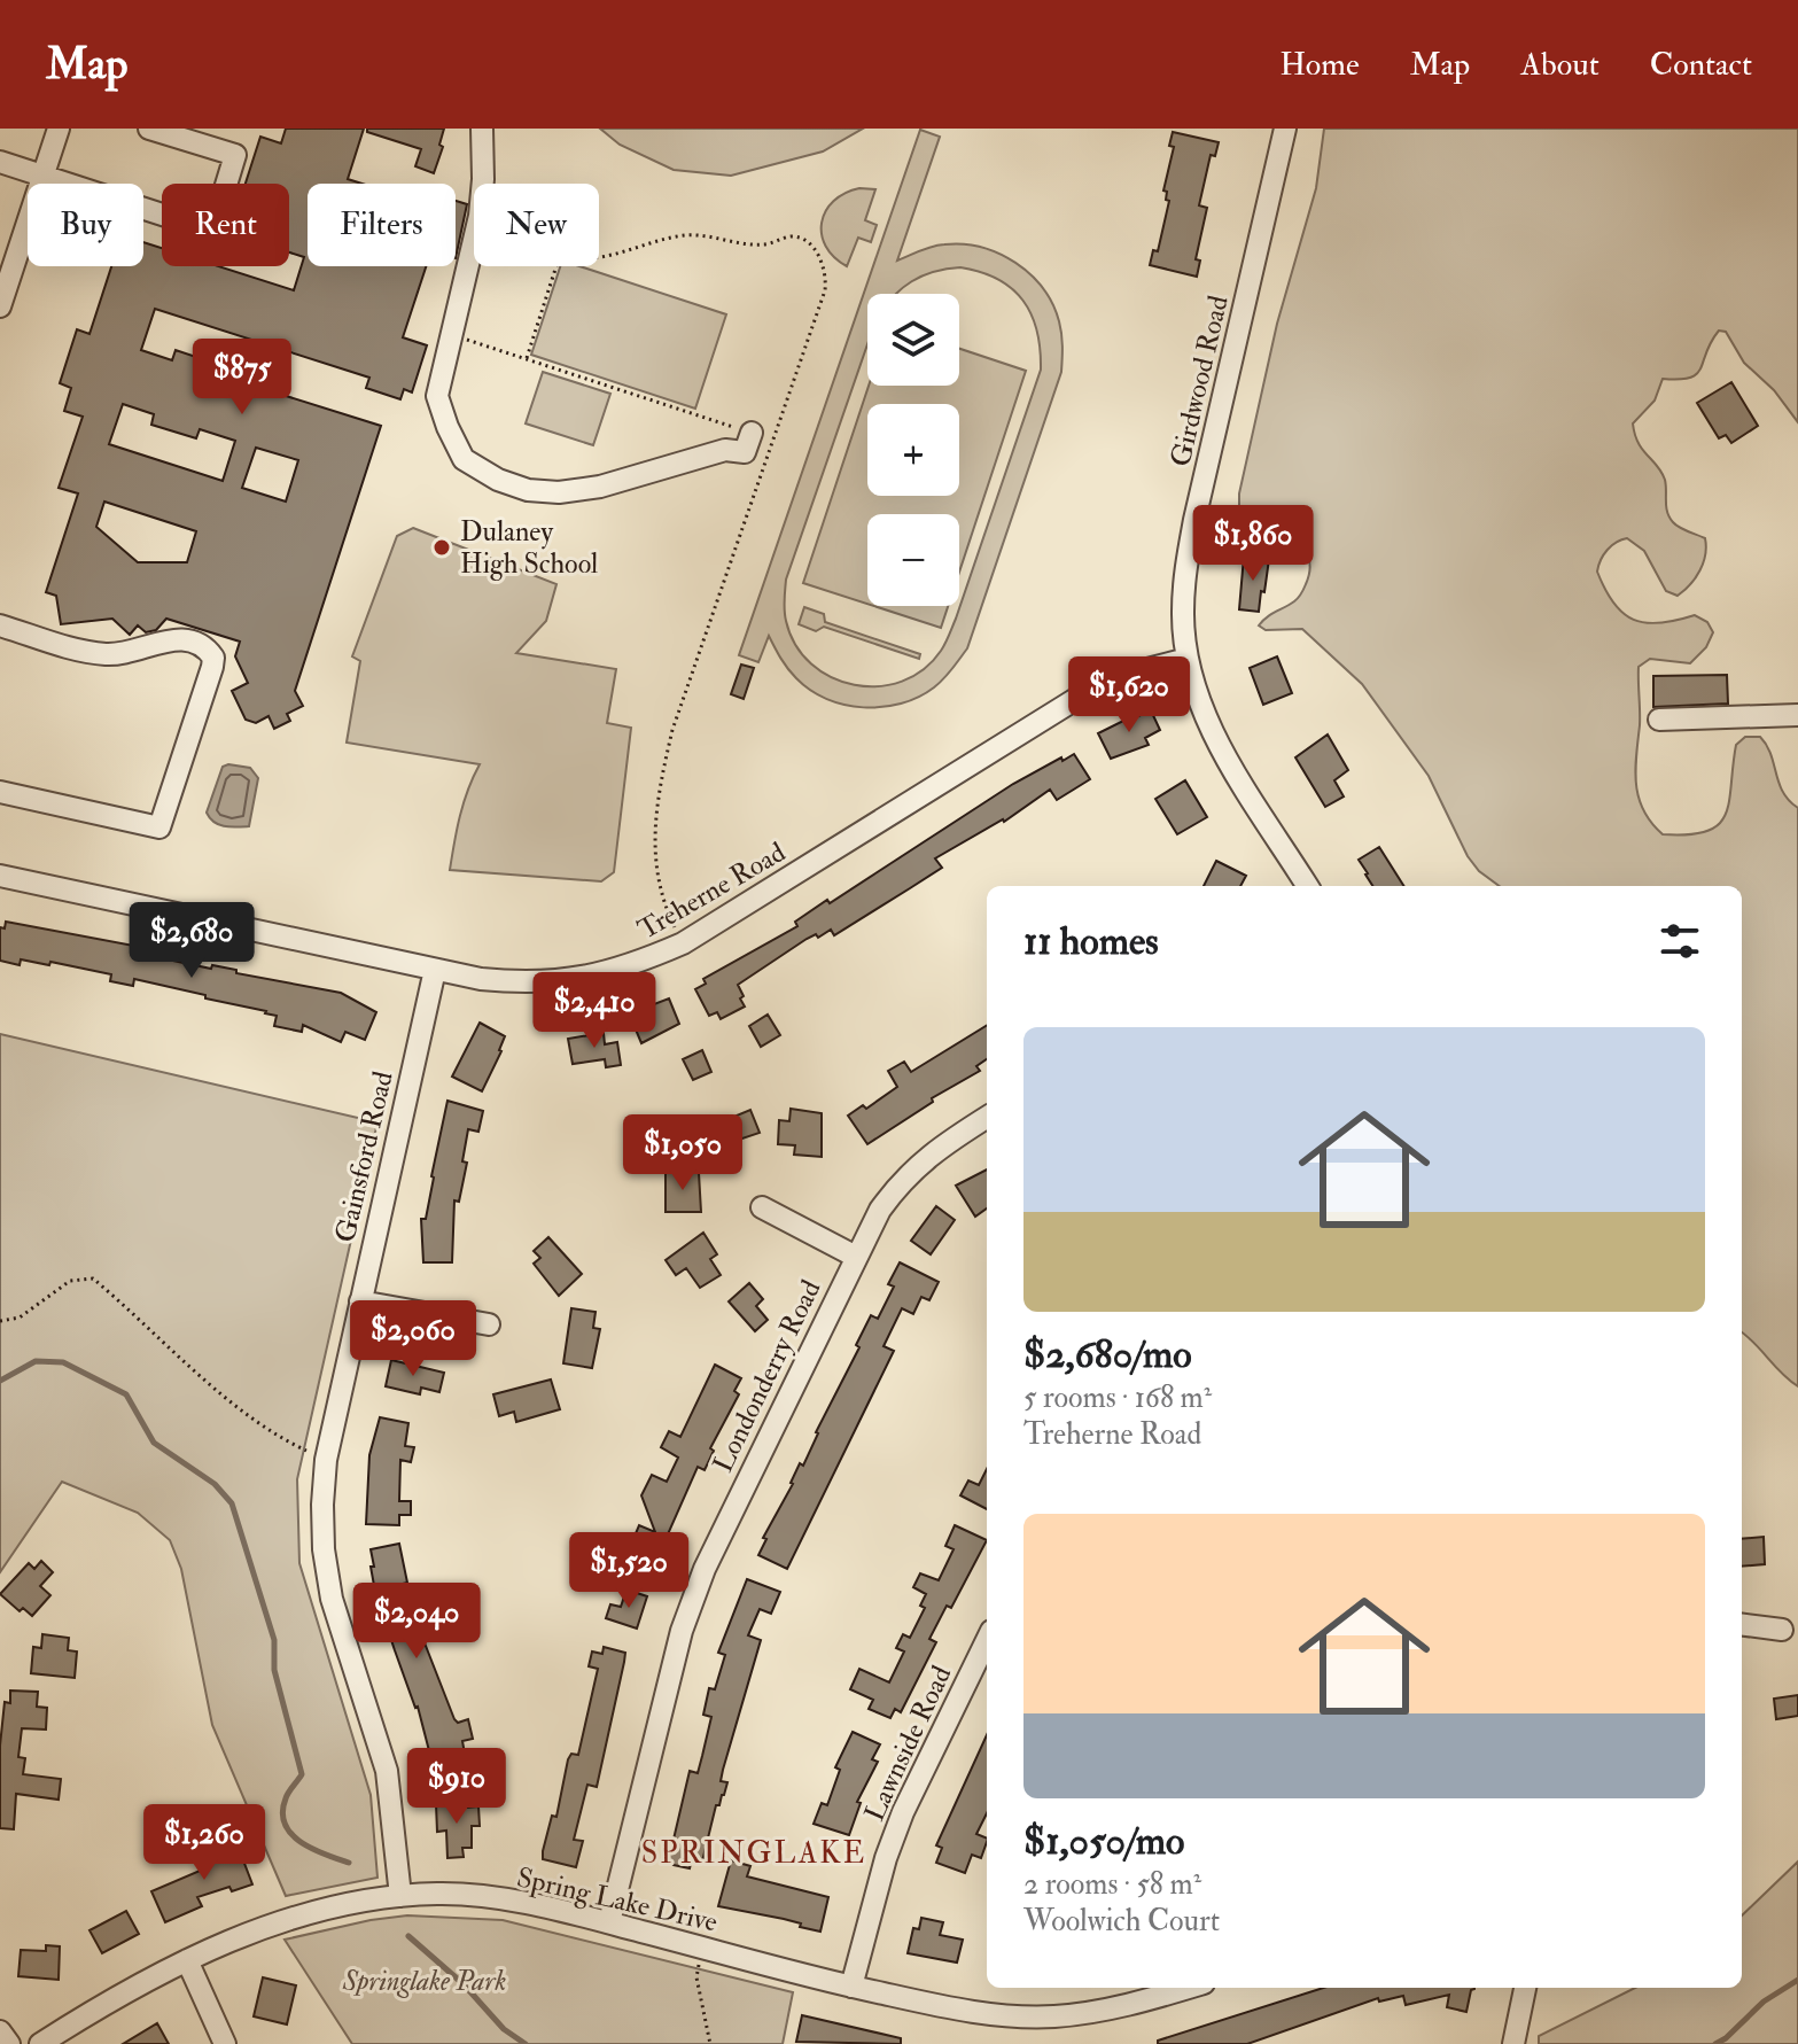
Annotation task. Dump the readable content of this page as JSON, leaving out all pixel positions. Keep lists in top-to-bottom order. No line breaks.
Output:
{"streets":{"street":["Girdwood Road","Treherne Road","Gainsford Road","Londonderry Road","Lawnside Road","Spring Lake Drive"]},"crossings":[["Girdwood Road","Treherne Road"],["Treherne Road","Gainsford Road"],["Gainsford Road","Spring Lake Drive"],["Londonderry Road","Spring Lake Drive"],["Lawnside Road","Spring Lake Drive"]],"districts":["SPRINGLAKE"],"parks":["Springlake Park"],"places":["Dulaney High School"],"page":{"header":"Map","nav":["Home","Map","About","Contact"],"chip":["Buy","Rent","Filters","New"],"map_buttons":["+","−"],"price":["$875","$1,860","$1,620","$2,680","$2,410","$1,050","$2,060","$1,520","$2,040","$910","$1,260"],"heading":"11 homes","list":[{"name":"$2,680/mo","note":"5 rooms · 168 m² · Treherne Road"},{"name":"$1,050/mo","note":"2 rooms · 58 m² · Woolwich Court"}]}}
